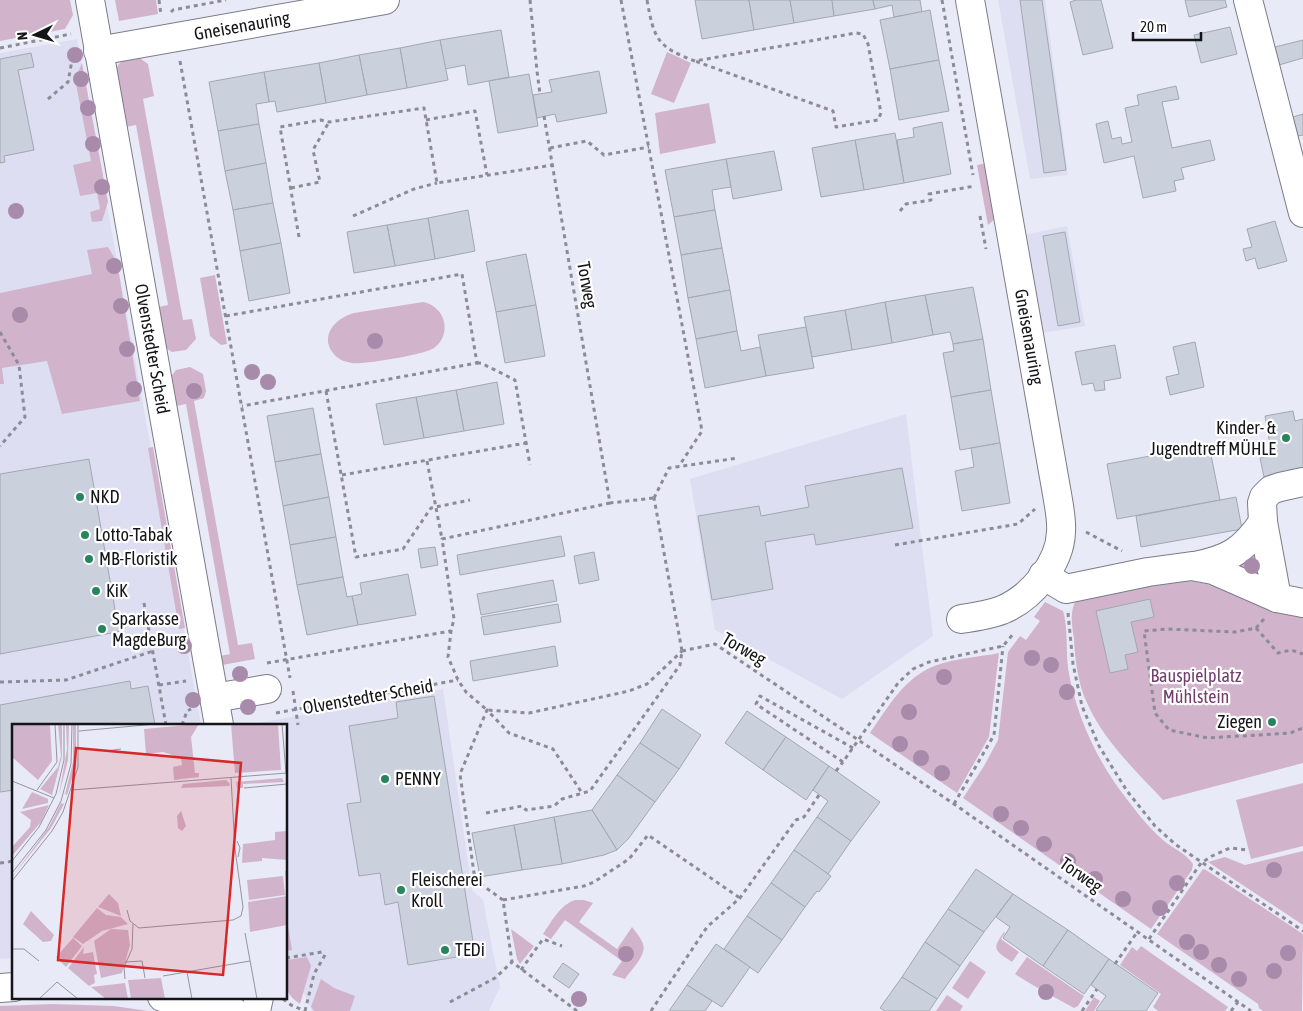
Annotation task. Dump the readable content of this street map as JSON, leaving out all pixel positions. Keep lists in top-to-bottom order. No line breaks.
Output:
{"streets":{"street":["Gneisenauring","Olvenstedter Scheid"],"path":["Torweg"]},"crossings":[["Gneisenauring","Olvenstedter Scheid"]],"parks":["Bauspielplatz Mühlstein"],"places":["Kinder- & Jugendtreff MÜHLE","NKD","Lotto-Tabak","MB-Floristik","KiK","Sparkasse MagdeBurg","Ziegen","PENNY","Fleischerei Kroll","TEDi"],"scale_bar":"20 m","north":"left"}
